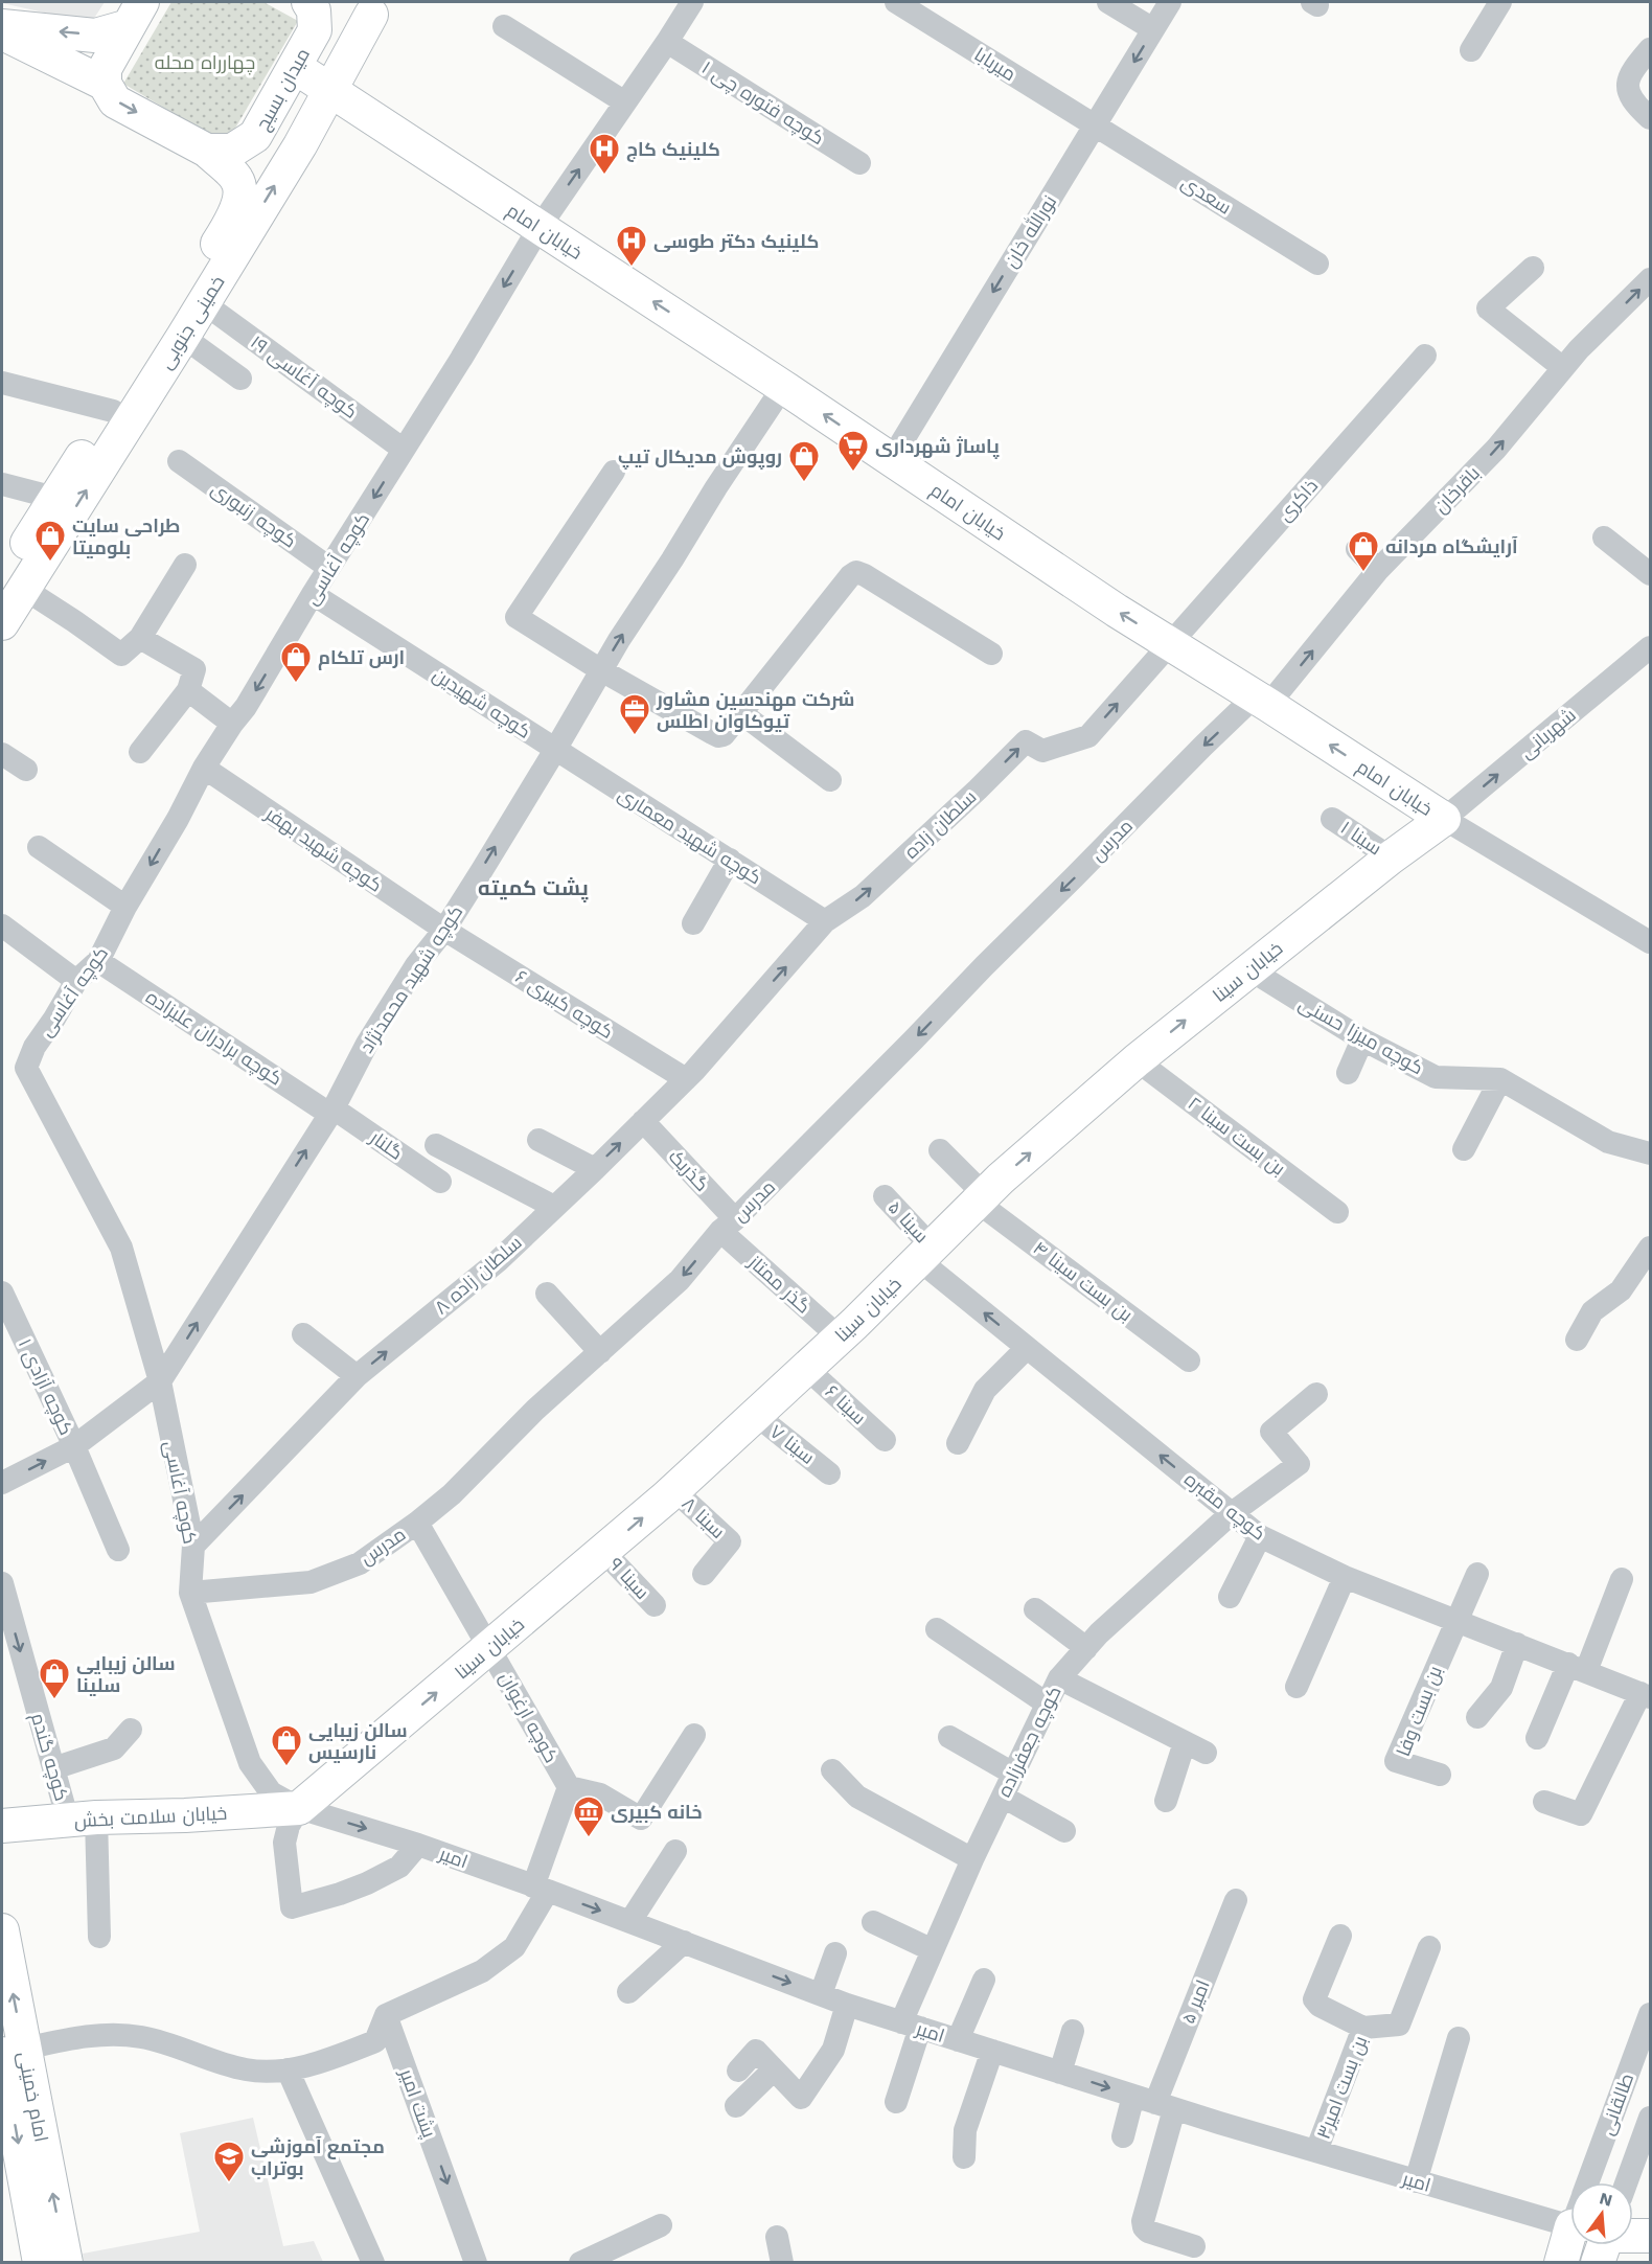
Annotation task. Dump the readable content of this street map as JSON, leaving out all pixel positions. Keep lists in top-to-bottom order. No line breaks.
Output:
{"streets":{"main road":["میدان بسیج","خیابان امام","خمینی جنوبی","خیابان سینا","خیابان سلامت بخش","امام خمینی"],"street":["میربابا","کوچه فتوره چی ۱","سعدی","نورالله خان","کوچه آغاسی ۱۹","باقرخان","ذاکری","کوچه زنبوری","کوچه آغاسی","کوچه شهیدین","شهربانی","سلطان زاده","کوچه شهید معماری","سینا ۱","مدرس","کوچه شهید بهفر","کوچه شهید محمدنژاد","کوچه کبیری ۶","کوچه میرزا حسنی","کوچه برادران علیزاده","بن بست سینا ۲","گلنار","گذریک","سینا ۵","سلطان زاده ۸","بن بست سینا ۴","گذر ممتاز","کوچه آزادی ۱","سینا ۶","سینا ۷","کوچه مقبره","سینا ۸","سینا ۹","بن بست وفا","کوچه ارغوان","کوچه جعفرزاده","کوچه گندم","امیر","امیر ۵","بن بست امیر۳","پشت امیر","طالقانی"]},"crossings":[["میربابا","سعدی"],["میربابا","نورالله خان"],["میدان بسیج","خیابان امام"],["میدان بسیج","خمینی جنوبی"],["کوچه فتوره چی ۱","کوچه آغاسی"],["سعدی","نورالله خان"],["خیابان امام","نورالله خان"],["خیابان امام","خمینی جنوبی"],["خیابان امام","باقرخان"],["خیابان امام","ذاکری"],["خیابان امام","کوچه آغاسی"],["خیابان امام","شهربانی"],["خیابان امام","مدرس"],["خیابان امام","خیابان سینا"],["خیابان امام","کوچه شهید محمدنژاد"],["خمینی جنوبی","کوچه آغاسی ۱۹"],["کوچه آغاسی ۱۹","کوچه آغاسی"],["باقرخان","مدرس"],["ذاکری","سلطان زاده"],["کوچه زنبوری","کوچه آغاسی"],["کوچه آغاسی","کوچه شهیدین"],["کوچه آغاسی","مدرس"],["کوچه آغاسی","کوچه شهید بهفر"],["کوچه آغاسی","خیابان سینا"],["کوچه آغاسی","کوچه شهید محمدنژاد"],["کوچه آغاسی","کوچه برادران علیزاده"],["کوچه آغاسی","سلطان زاده ۸"],["کوچه آغاسی","خیابان سلامت بخش"],["کوچه آغاسی","امیر"],["کوچه شهیدین","کوچه شهید معماری"],["کوچه شهیدین","کوچه شهید محمدنژاد"],["شهربانی","خیابان سینا"],["سلطان زاده","کوچه شهید معماری"],["سلطان زاده","سلطان زاده ۸"],["کوچه شهید معماری","کوچه شهید محمدنژاد"],["سینا ۱","خیابان سینا"],["مدرس","گذریک"],["مدرس","گذر ممتاز"],["مدرس","کوچه ارغوان"],["کوچه شهید بهفر","کوچه شهید محمدنژاد"],["کوچه شهید بهفر","کوچه کبیری ۶"],["خیابان سینا","کوچه میرزا حسنی"],["خیابان سینا","بن بست سینا ۲"],["خیابان سینا","سینا ۵"],["خیابان سینا","بن بست سینا ۴"],["خیابان سینا","گذر ممتاز"],["خیابان سینا","سینا ۶"],["خیابان سینا","سینا ۷"],["خیابان سینا","کوچه مقبره"],["خیابان سینا","سینا ۸"],["خیابان سینا","سینا ۹"],["خیابان سینا","کوچه ارغوان"],["خیابان سینا","خیابان سلامت بخش"],["خیابان سینا","امیر"],["کوچه شهید محمدنژاد","کوچه کبیری ۶"],["کوچه شهید محمدنژاد","کوچه برادران علیزاده"],["کوچه شهید محمدنژاد","گلنار"],["کوچه کبیری ۶","سلطان زاده ۸"],["کوچه برادران علیزاده","گلنار"],["گذریک","سلطان زاده ۸"],["گذریک","گذر ممتاز"],["سینا ۵","کوچه مقبره"],["کوچه مقبره","بن بست وفا"],["کوچه مقبره","کوچه جعفرزاده"],["کوچه جعفرزاده","امیر"],["کوچه گندم","خیابان سلامت بخش"],["خیابان سلامت بخش","امیر"],["امیر","امیر ۵"],["امیر","بن بست امیر۳"]],"one_way":["خیابان امام","نورالله خان","باقرخان","شهربانی","سلطان زاده","مدرس","خیابان سینا","کوچه شهید محمدنژاد","سلطان زاده ۸","کوچه مقبره","کوچه گندم"],"districts":["پشت کمیته"],"parks":["چهارراه محله"],"places":{"hospital":["کلینیک کاج","کلینیک دکتر طوسی"],"supermarket":["پاساژ شهرداری"],"shop":["روپوش مدیکال تیپ","طراحی سایت بلومیتا","آرایشگاه مردانه","ارس تلکام","سالن زیبایی سلینا","سالن زیبایی نارسیس"],"office":["شرکت مهندسین مشاور تیوکاوان اطلس"],"museum":["خانه کبیری"],"school or university":["مجتمع آموزشی بوتراب"]},"north":"top"}
